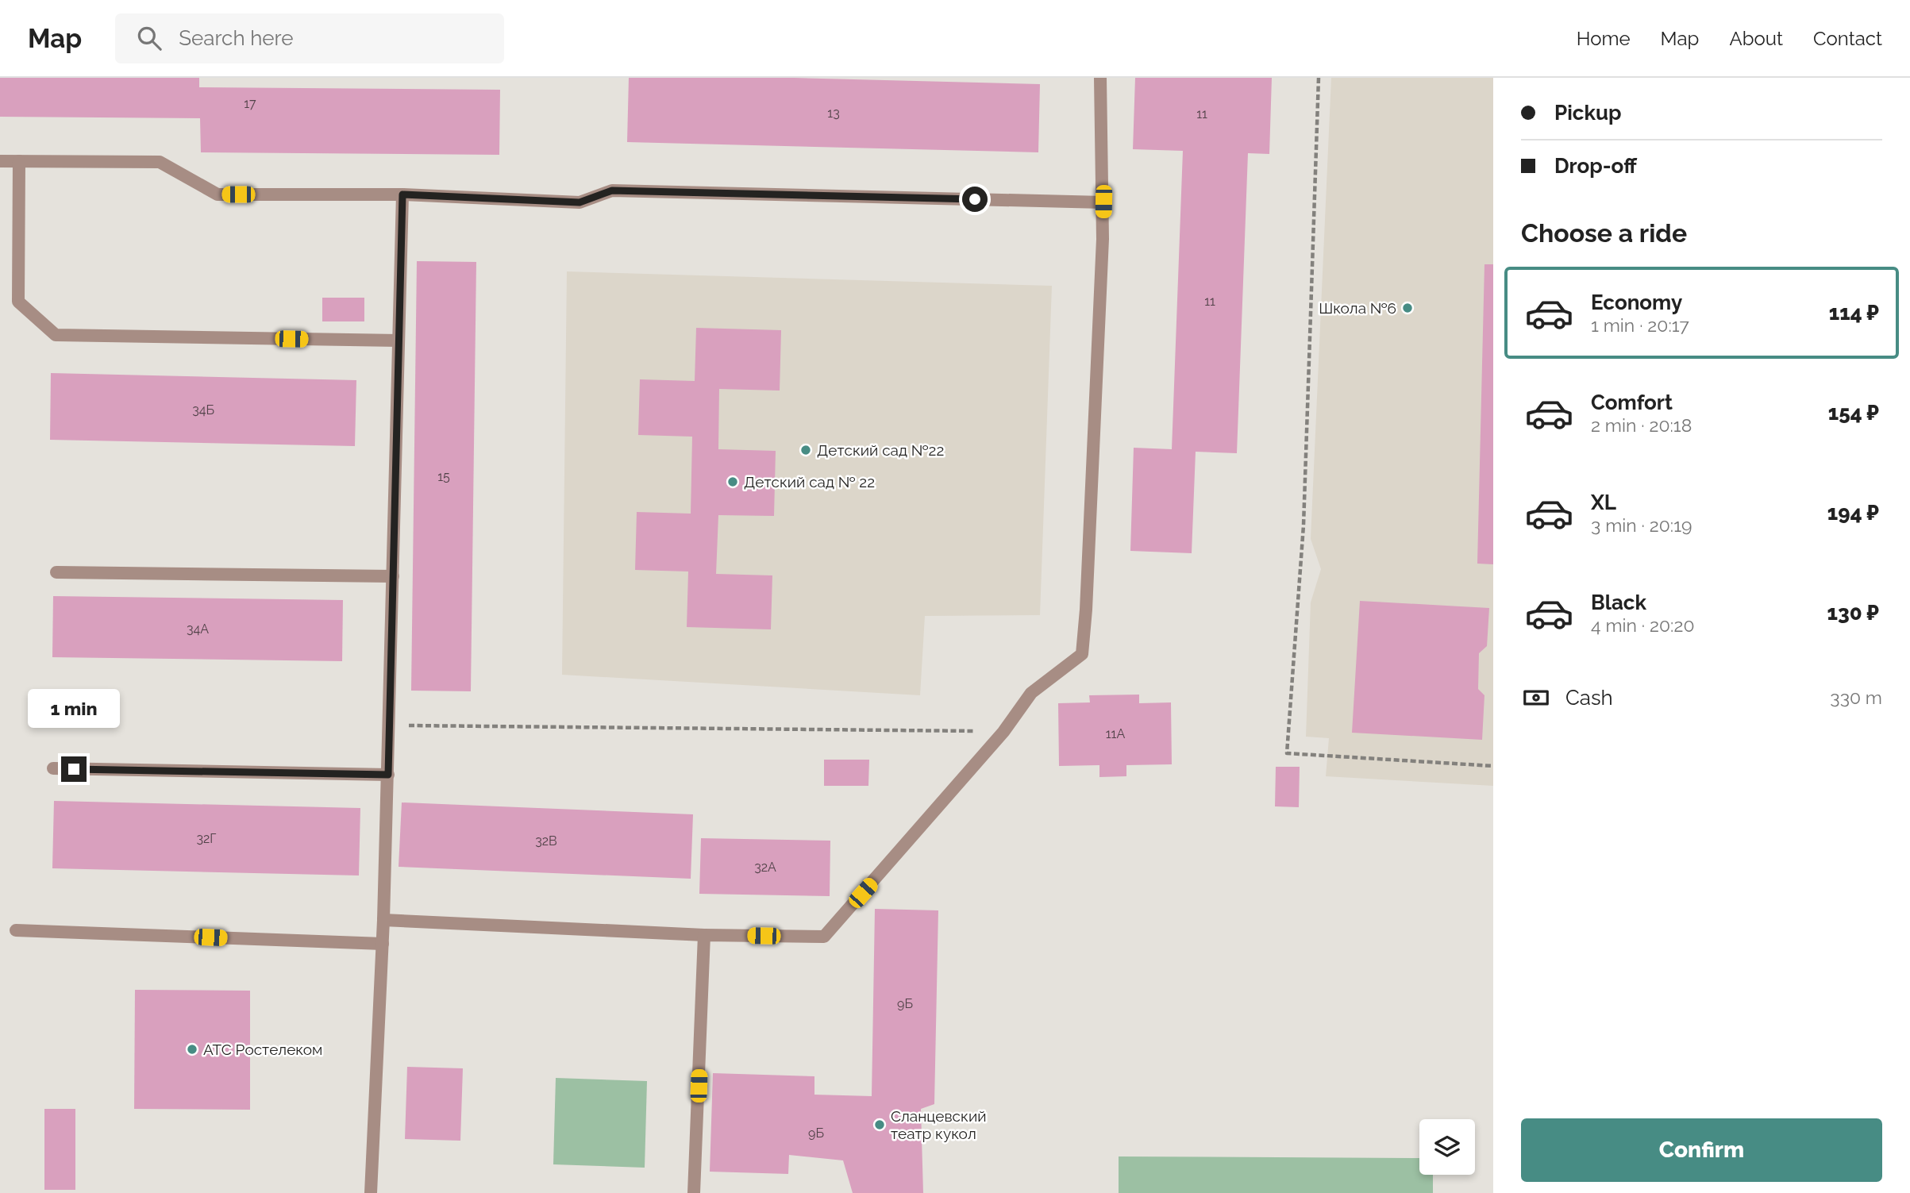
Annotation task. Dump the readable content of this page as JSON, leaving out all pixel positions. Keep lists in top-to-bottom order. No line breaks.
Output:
{"places":["Школа №6","Детский сад №22","Детский сад № 22","АТС Ростелеком","Сланцевский театр кукол"],"house_numbers":["17","13","11","11","34Б","15","34А","11А","32Г","32В","32А","9Б","9Б"],"page":{"header":"Map","search":"Search here","nav":["Home","Map","About","Contact"],"banner":["Pickup","Drop-off"],"heading":"Choose a ride","list":[{"name":"Economy","note":"1 min · 20:17","value":"114 ₽"},{"name":"Comfort","note":"2 min · 20:18","value":"154 ₽"},{"name":"XL","note":"3 min · 20:19","value":"194 ₽"},{"name":"Black","note":"4 min · 20:20","value":"130 ₽"}],"pay":["Cash","330 m"],"bubble":"1 min","buttons":"Confirm"}}
